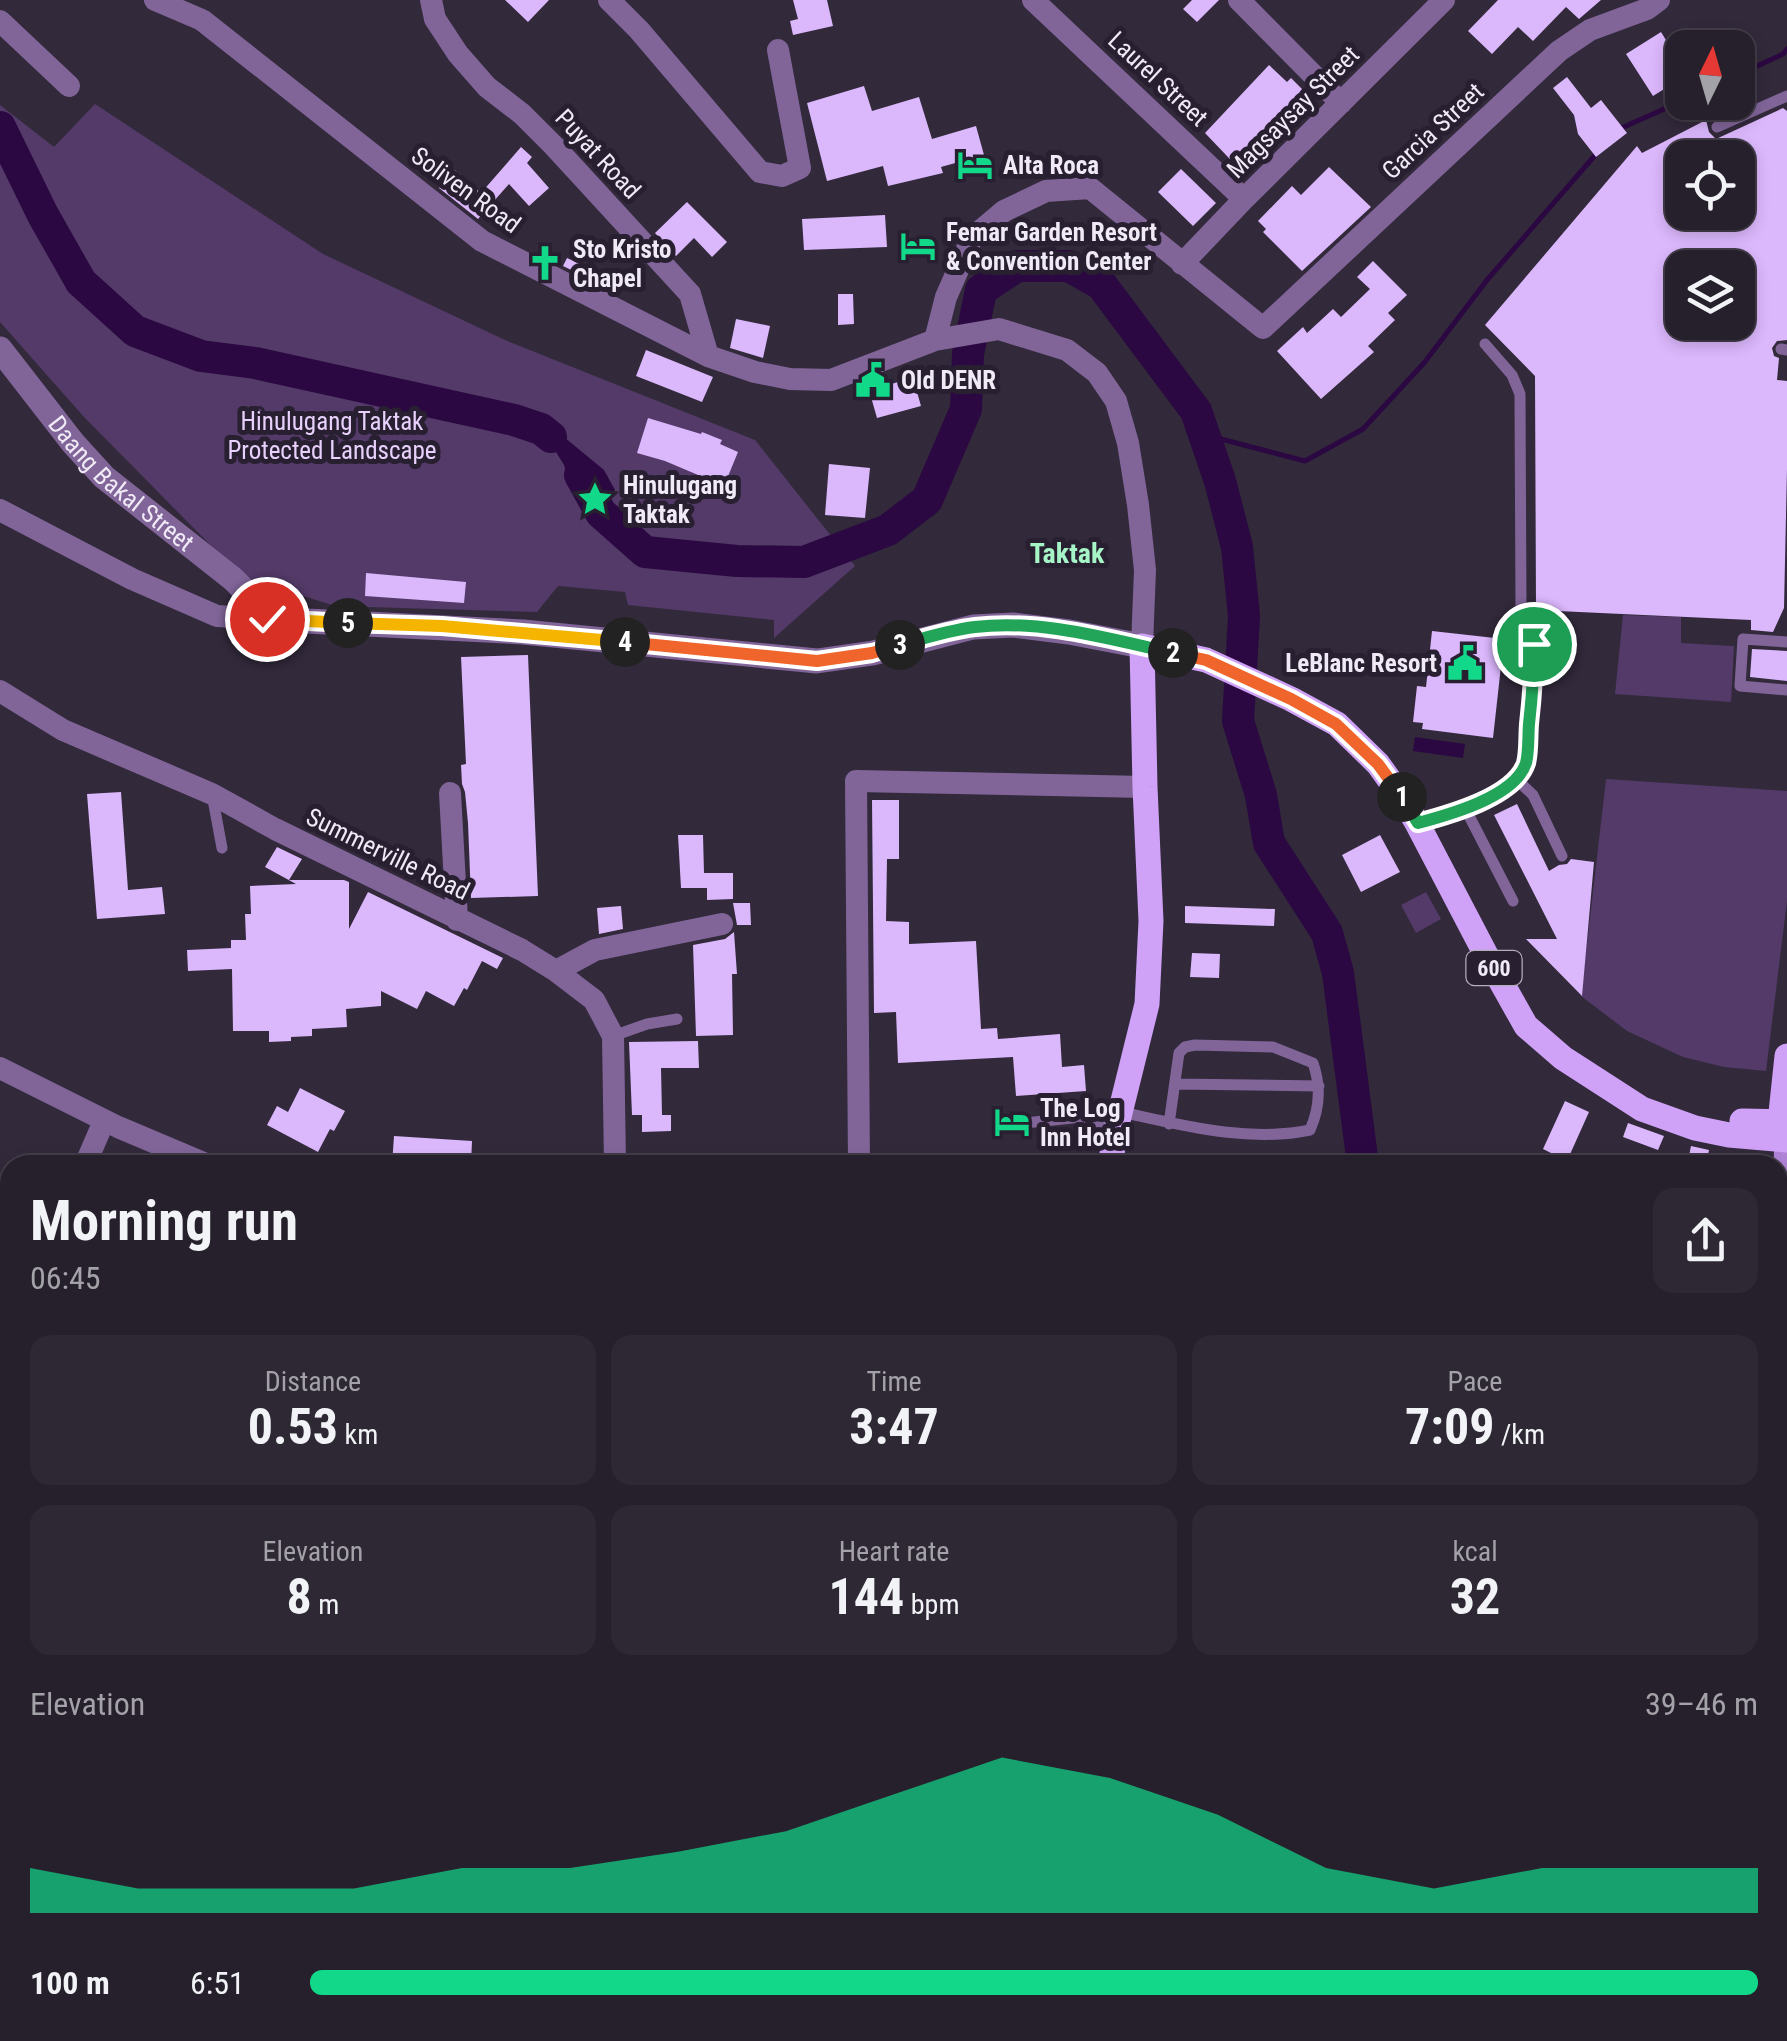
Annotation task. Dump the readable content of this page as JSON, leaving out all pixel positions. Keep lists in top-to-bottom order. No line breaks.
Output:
{"streets":{"main road":["600"],"street":["Laurel Street","Magsaysay Street","Garcia Street","Puyat Road","Soliven Road","Daang Bakal Street","Summerville Road"]},"crossings":[["Laurel Street","Magsaysay Street"],["Magsaysay Street","Garcia Street"],["Puyat Road","Soliven Road"],["Soliven Road","600"],["Daang Bakal Street","600"]],"districts":["Taktak"],"parks":["Hinulugang Taktak Protected Landscape"],"places":{"hotel":["Alta Roca","Femar Garden Resort & Convention Center","The Log Inn Hotel"],"church":["Sto Kristo Chapel"],"public building":["Old DENR","LeBlanc Resort"],"place":["Hinulugang Taktak"]},"north":"top","page":{"pins":["5","4","3","2","1"],"heading":["Morning run","06:45"],"stats":[["Distance","0.53 km"],["Time","3:47"],["Pace","7:09 /km"],["Elevation","8 m"],["Heart rate","144 bpm"],["kcal","32"]],"chart":["Elevation","39–46 m"],"list":[{"name":"100 m","note":"6:51"}]}}
